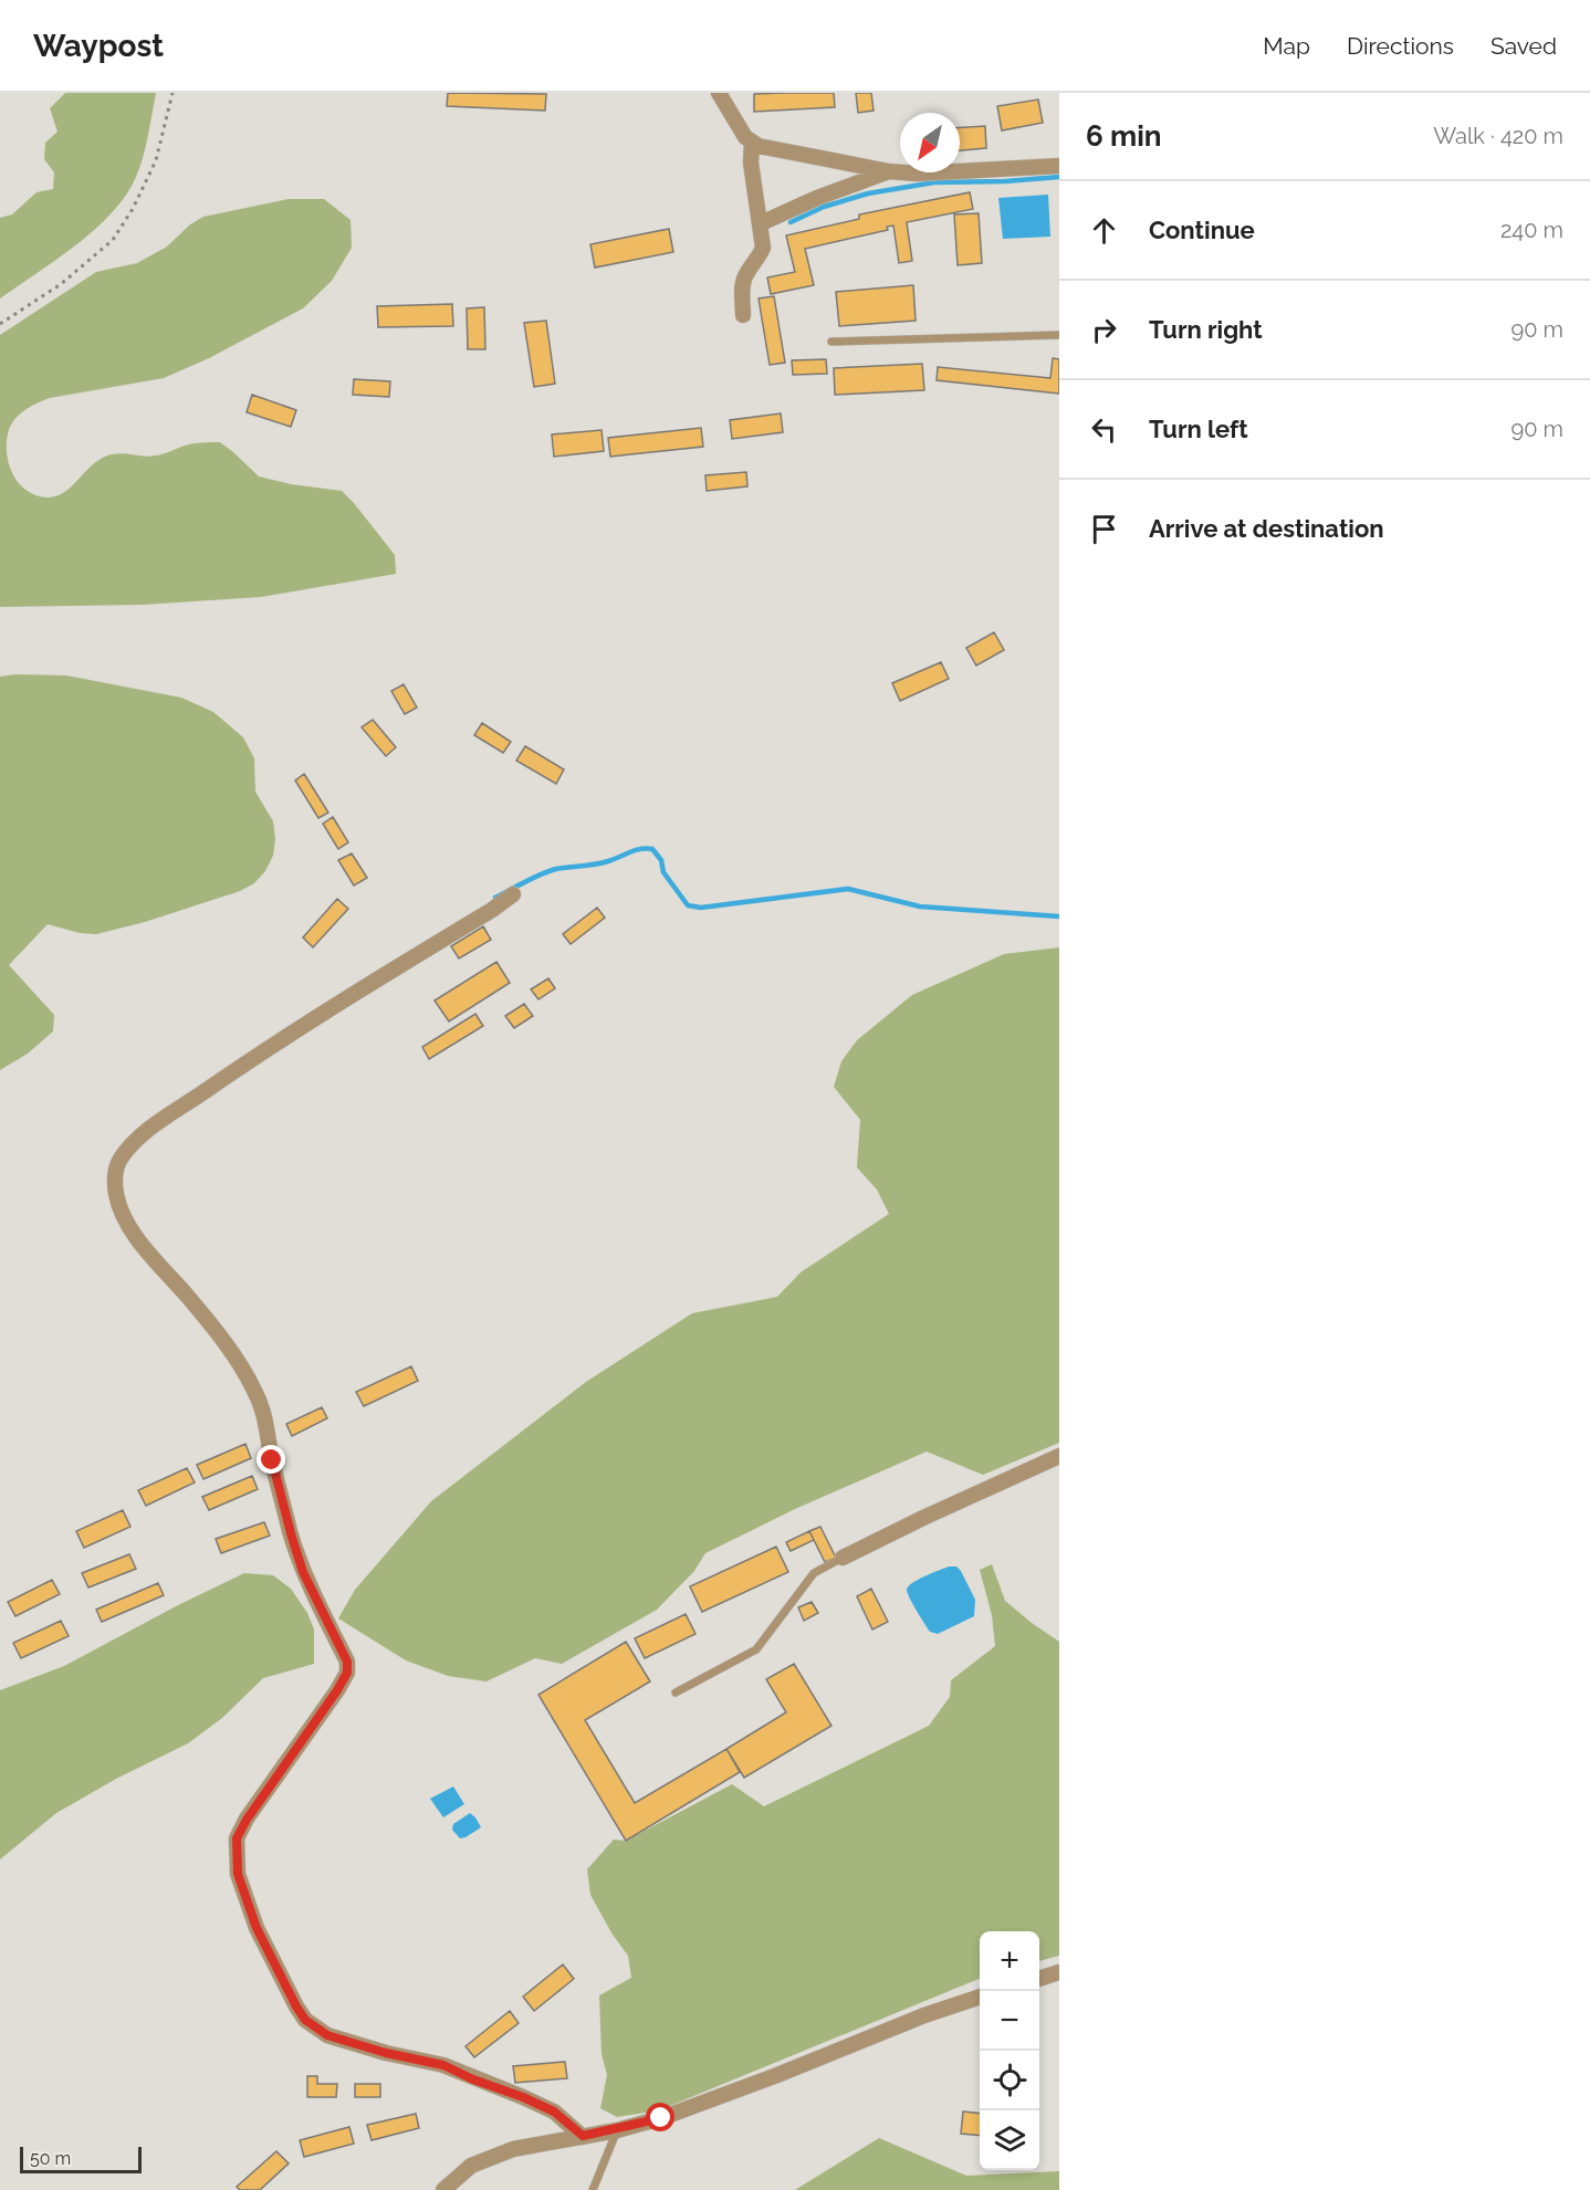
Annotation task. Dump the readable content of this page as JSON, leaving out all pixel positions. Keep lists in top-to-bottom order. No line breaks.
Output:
{"scale_bar":"50 m","north":"bottom left","page":{"header":"Waypost","nav":["Map","Directions","Saved"],"heading":["6 min","Walk · 420 m"],"list":[["Continue","240 m"],["Turn right","90 m"],["Turn left","90 m"],"Arrive at destination"],"map_buttons":["+","−"],"scale":"50 m"}}
